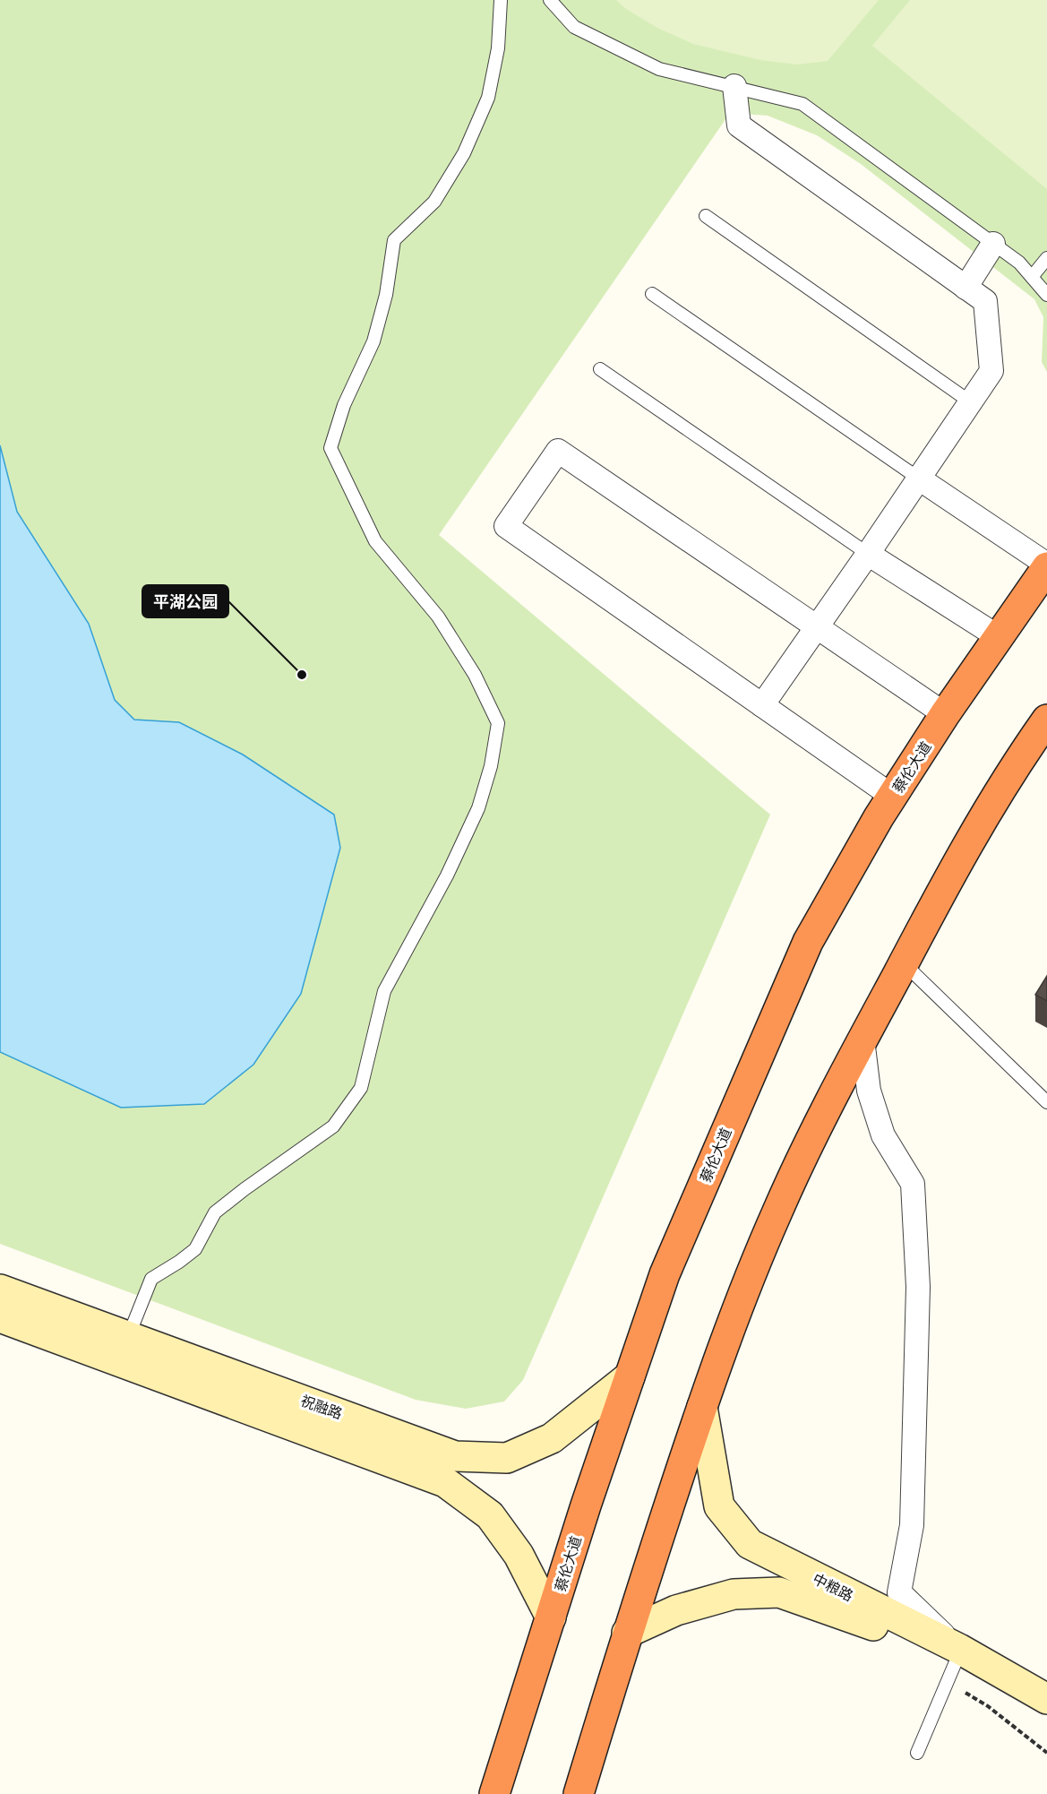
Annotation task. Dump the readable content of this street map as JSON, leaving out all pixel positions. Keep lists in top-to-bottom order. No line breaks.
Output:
{"streets":{"highway":["蔡伦大道"],"main road":["祝融路","中粮路"]},"crossings":[["蔡伦大道","祝融路"]],"places":["平湖公园"]}
